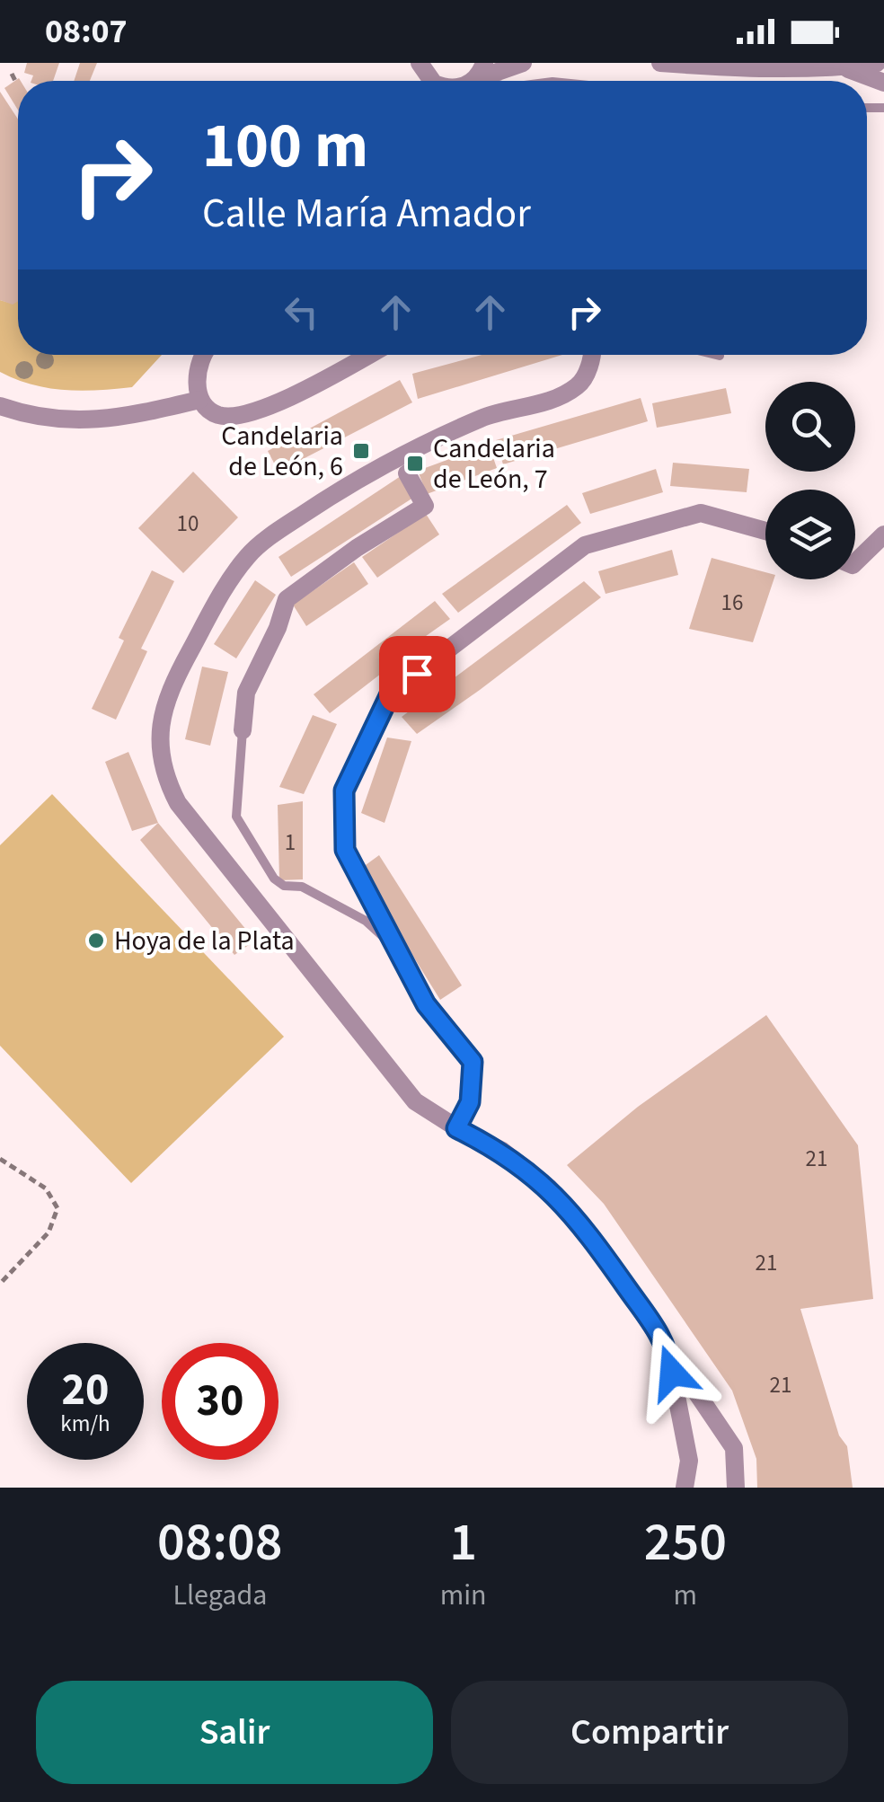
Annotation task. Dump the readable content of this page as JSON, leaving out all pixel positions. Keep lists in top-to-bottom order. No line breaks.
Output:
{"places":{"transit":["Candelaria de León, 6","Candelaria de León, 7"],"other":["Hoya de la Plata"]},"house_numbers":["10","16","1","21","21","21"],"page":{"status":"08:07","turn":["100 m","Calle María Amador"],"speed":"20 km/h","limit":"30","eta":["08:08","Llegada","1","min","250","m"],"buttons":["Salir","Compartir"]}}
